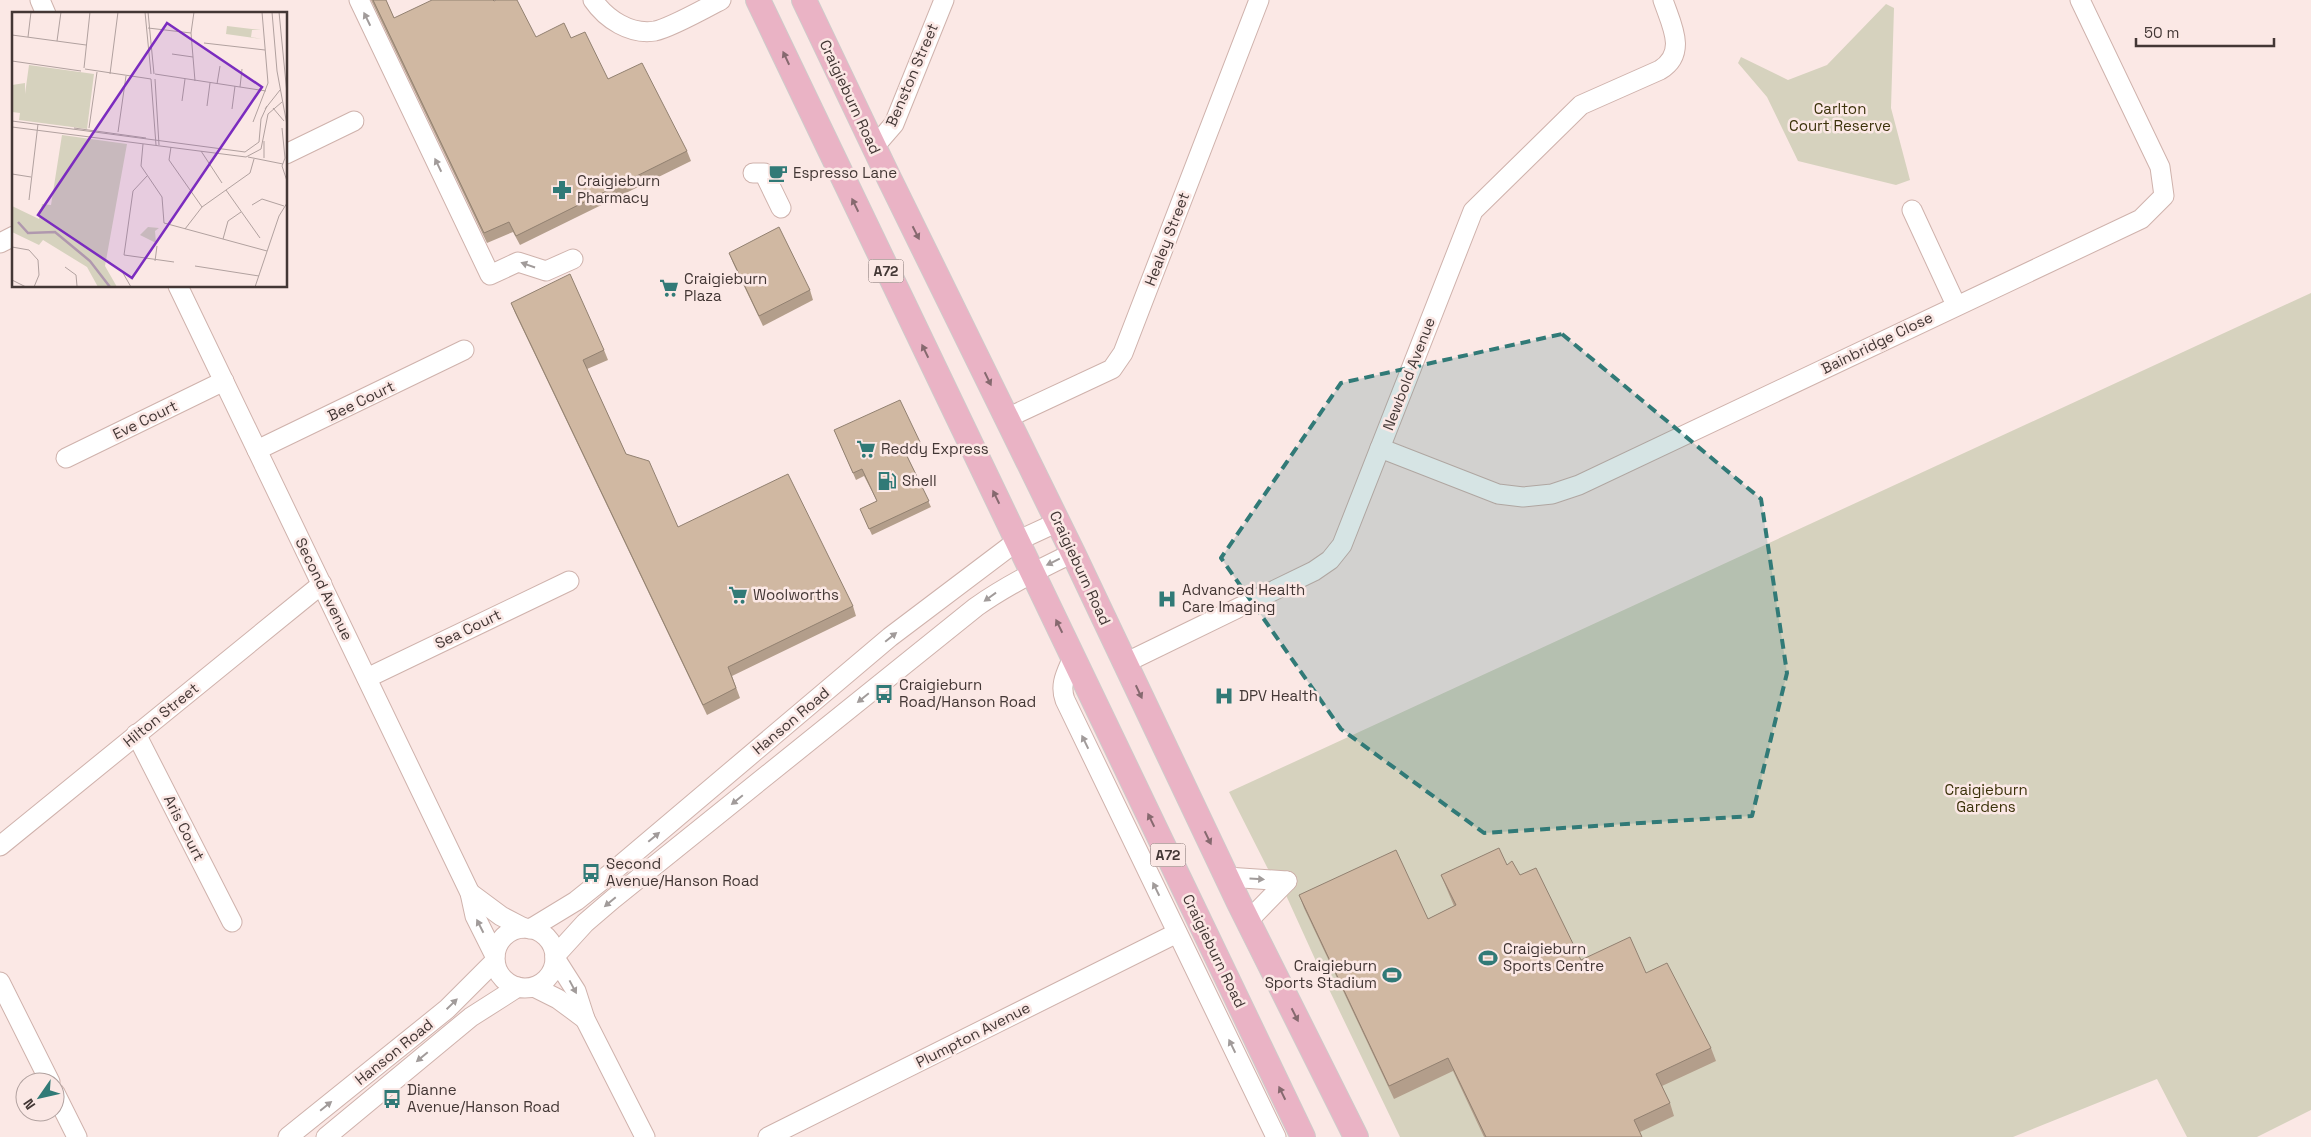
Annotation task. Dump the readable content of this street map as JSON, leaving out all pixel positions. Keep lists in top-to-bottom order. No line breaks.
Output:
{"streets":{"main road":["Craigieburn Road","A72"],"street":["Benston Street","Healey Street","Bainbridge Close","Newbold Avenue","Bee Court","Eve Court","Second Avenue","Sea Court","Hilton Street","Hanson Road","Aris Court","Plumpton Avenue"]},"crossings":[["Benston Street","Craigieburn Road"],["Craigieburn Road","Healey Street"],["Craigieburn Road","Newbold Avenue"],["Craigieburn Road","Hanson Road"],["Craigieburn Road","Plumpton Avenue"],["Bainbridge Close","Newbold Avenue"],["Bee Court","Second Avenue"],["Eve Court","Second Avenue"],["Second Avenue","Sea Court"],["Second Avenue","Hilton Street"],["Second Avenue","Hanson Road"],["Hilton Street","Aris Court"]],"parks":["Carlton Court Reserve","Craigieburn Gardens"],"places":{"cafe":["Espresso Lane"],"pharmacy":["Craigieburn Pharmacy"],"supermarket":["Craigieburn Plaza","Reddy Express","Woolworths"],"fuel station":["Shell"],"hospital":["Advanced Health Care Imaging","DPV Health"],"bus stop":["Craigieburn Road/Hanson Road","Second Avenue/Hanson Road","Dianne Avenue/Hanson Road"],"sports":["Craigieburn Sports Centre","Craigieburn Sports Stadium"]},"scale_bar":"50 m","north":"bottom left"}
